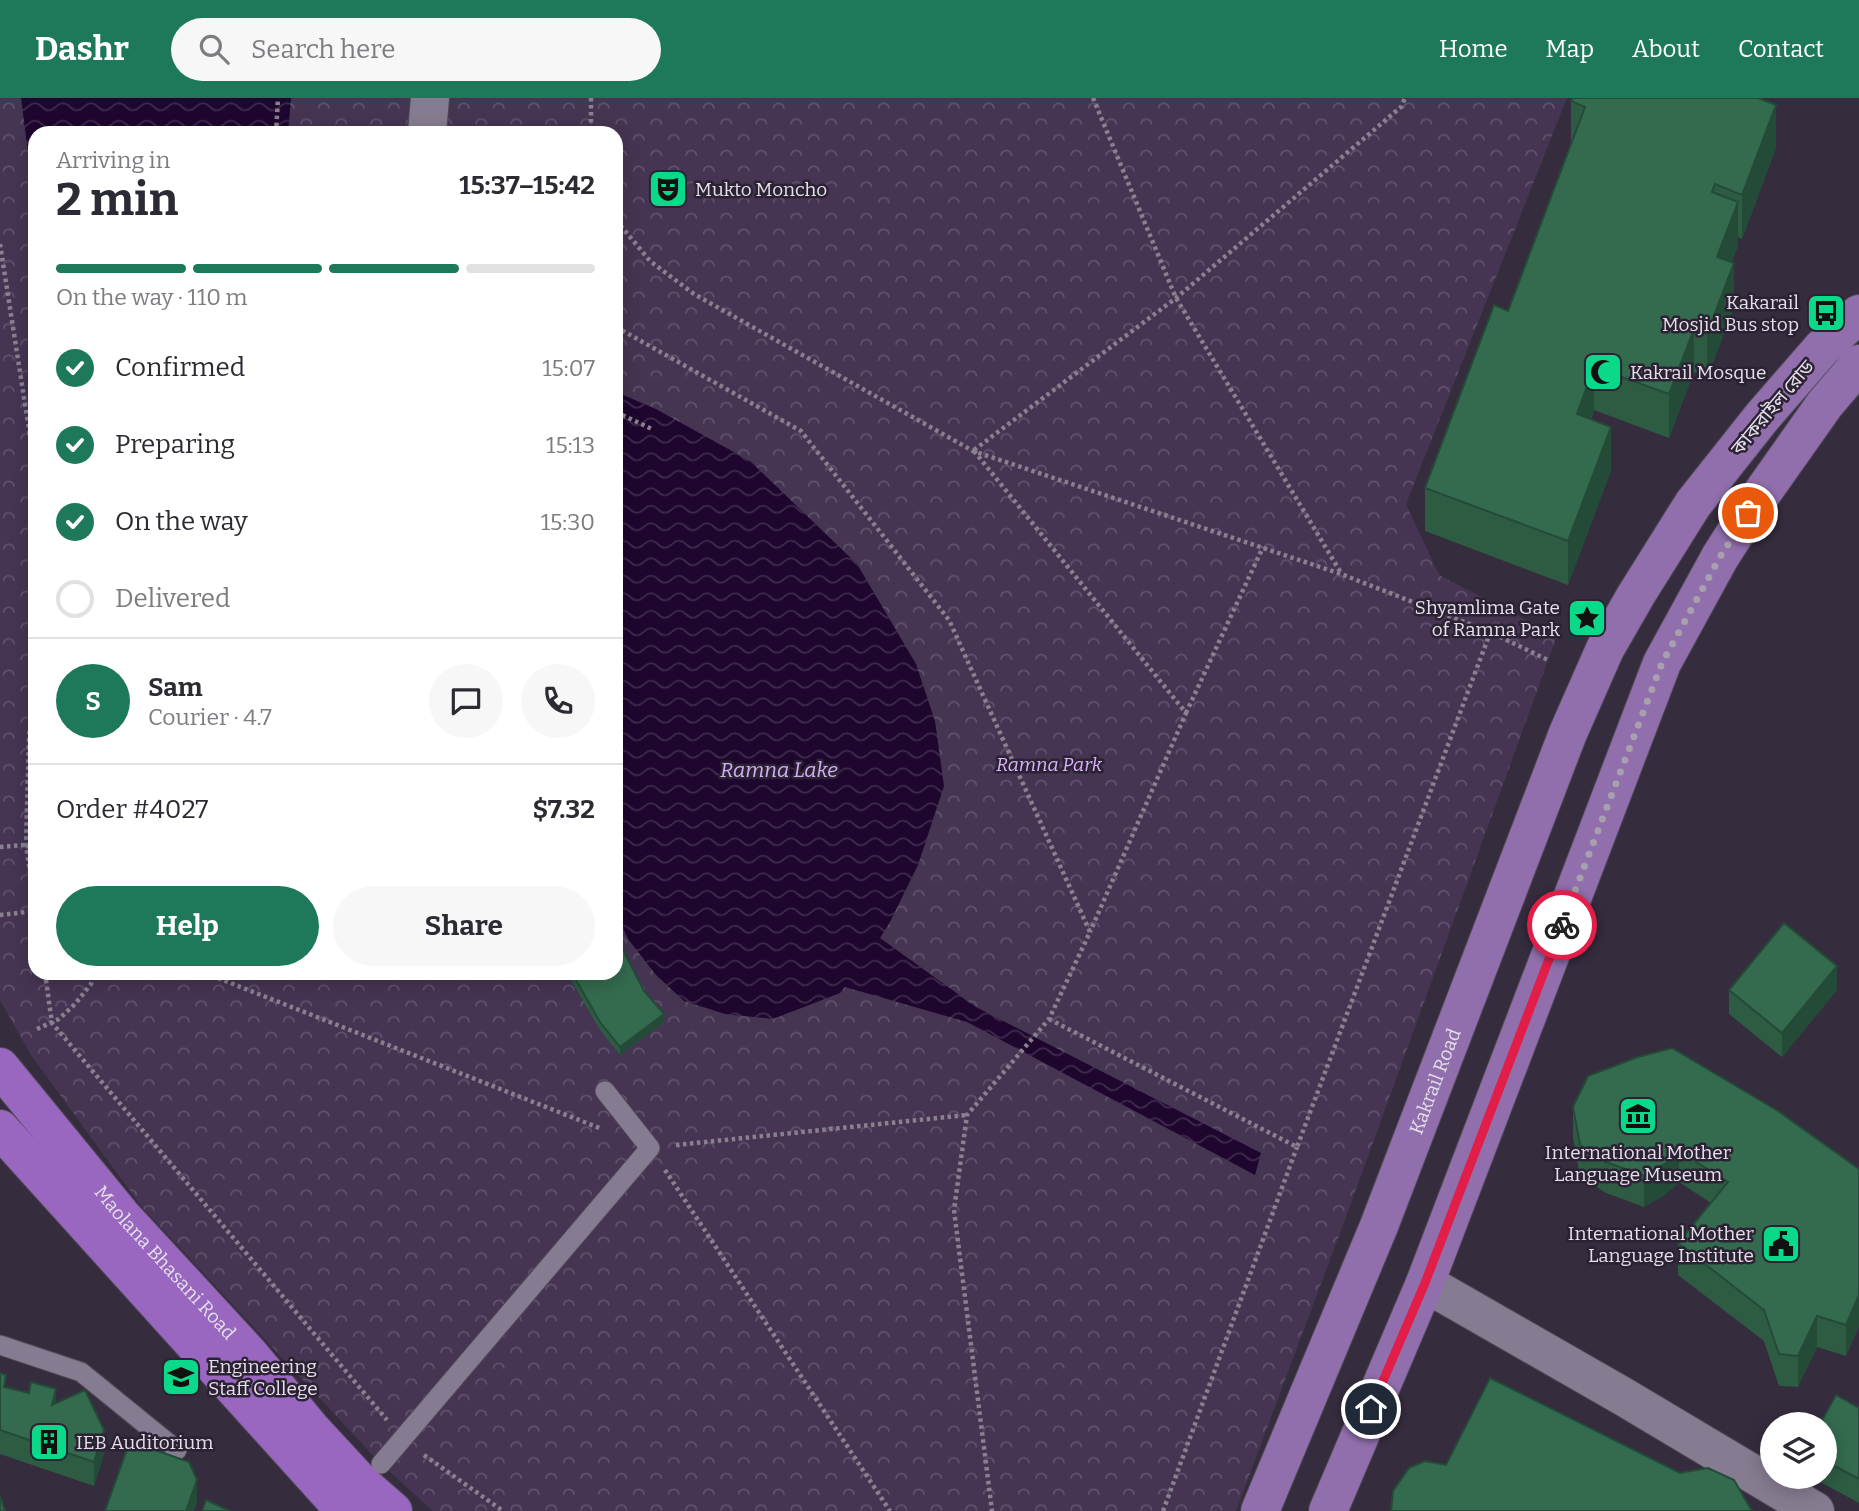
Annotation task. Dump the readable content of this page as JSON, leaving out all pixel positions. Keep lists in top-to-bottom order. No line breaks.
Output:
{"streets":{"highway":["Maolana Bhasani Road"],"main road":["কাকরাইল রোড","Kakrail Road"]},"crossings":[["কাকরাইল রোড","Kakrail Road"]],"water":["Ramna Lake"],"parks":["Ramna Park"],"places":{"theatre":["Mukto Moncho"],"bus stop":["Kakarail Mosjid Bus stop"],"mosque":["Kakrail Mosque"],"place":["Shyamlima Gate of Ramna Park"],"museum":["International Mother Language Museum"],"public building":["International Mother Language Institute"],"school or university":["Engineering Staff College"],"building":["IEB Auditorium"]},"page":{"header":"Dashr","search":"Search here","nav":["Home","Map","About","Contact"],"heading":["2 min","Arriving in","15:37–15:42"],"panel":["Sam","Courier · 4.7","Order #4027","$7.32"],"bar":"On the way · 110 m","list":[["Confirmed","15:07"],["Preparing","15:13"],["On the way","15:30"],"Delivered"],"round":"S","buttons":["Help","Share"]}}
